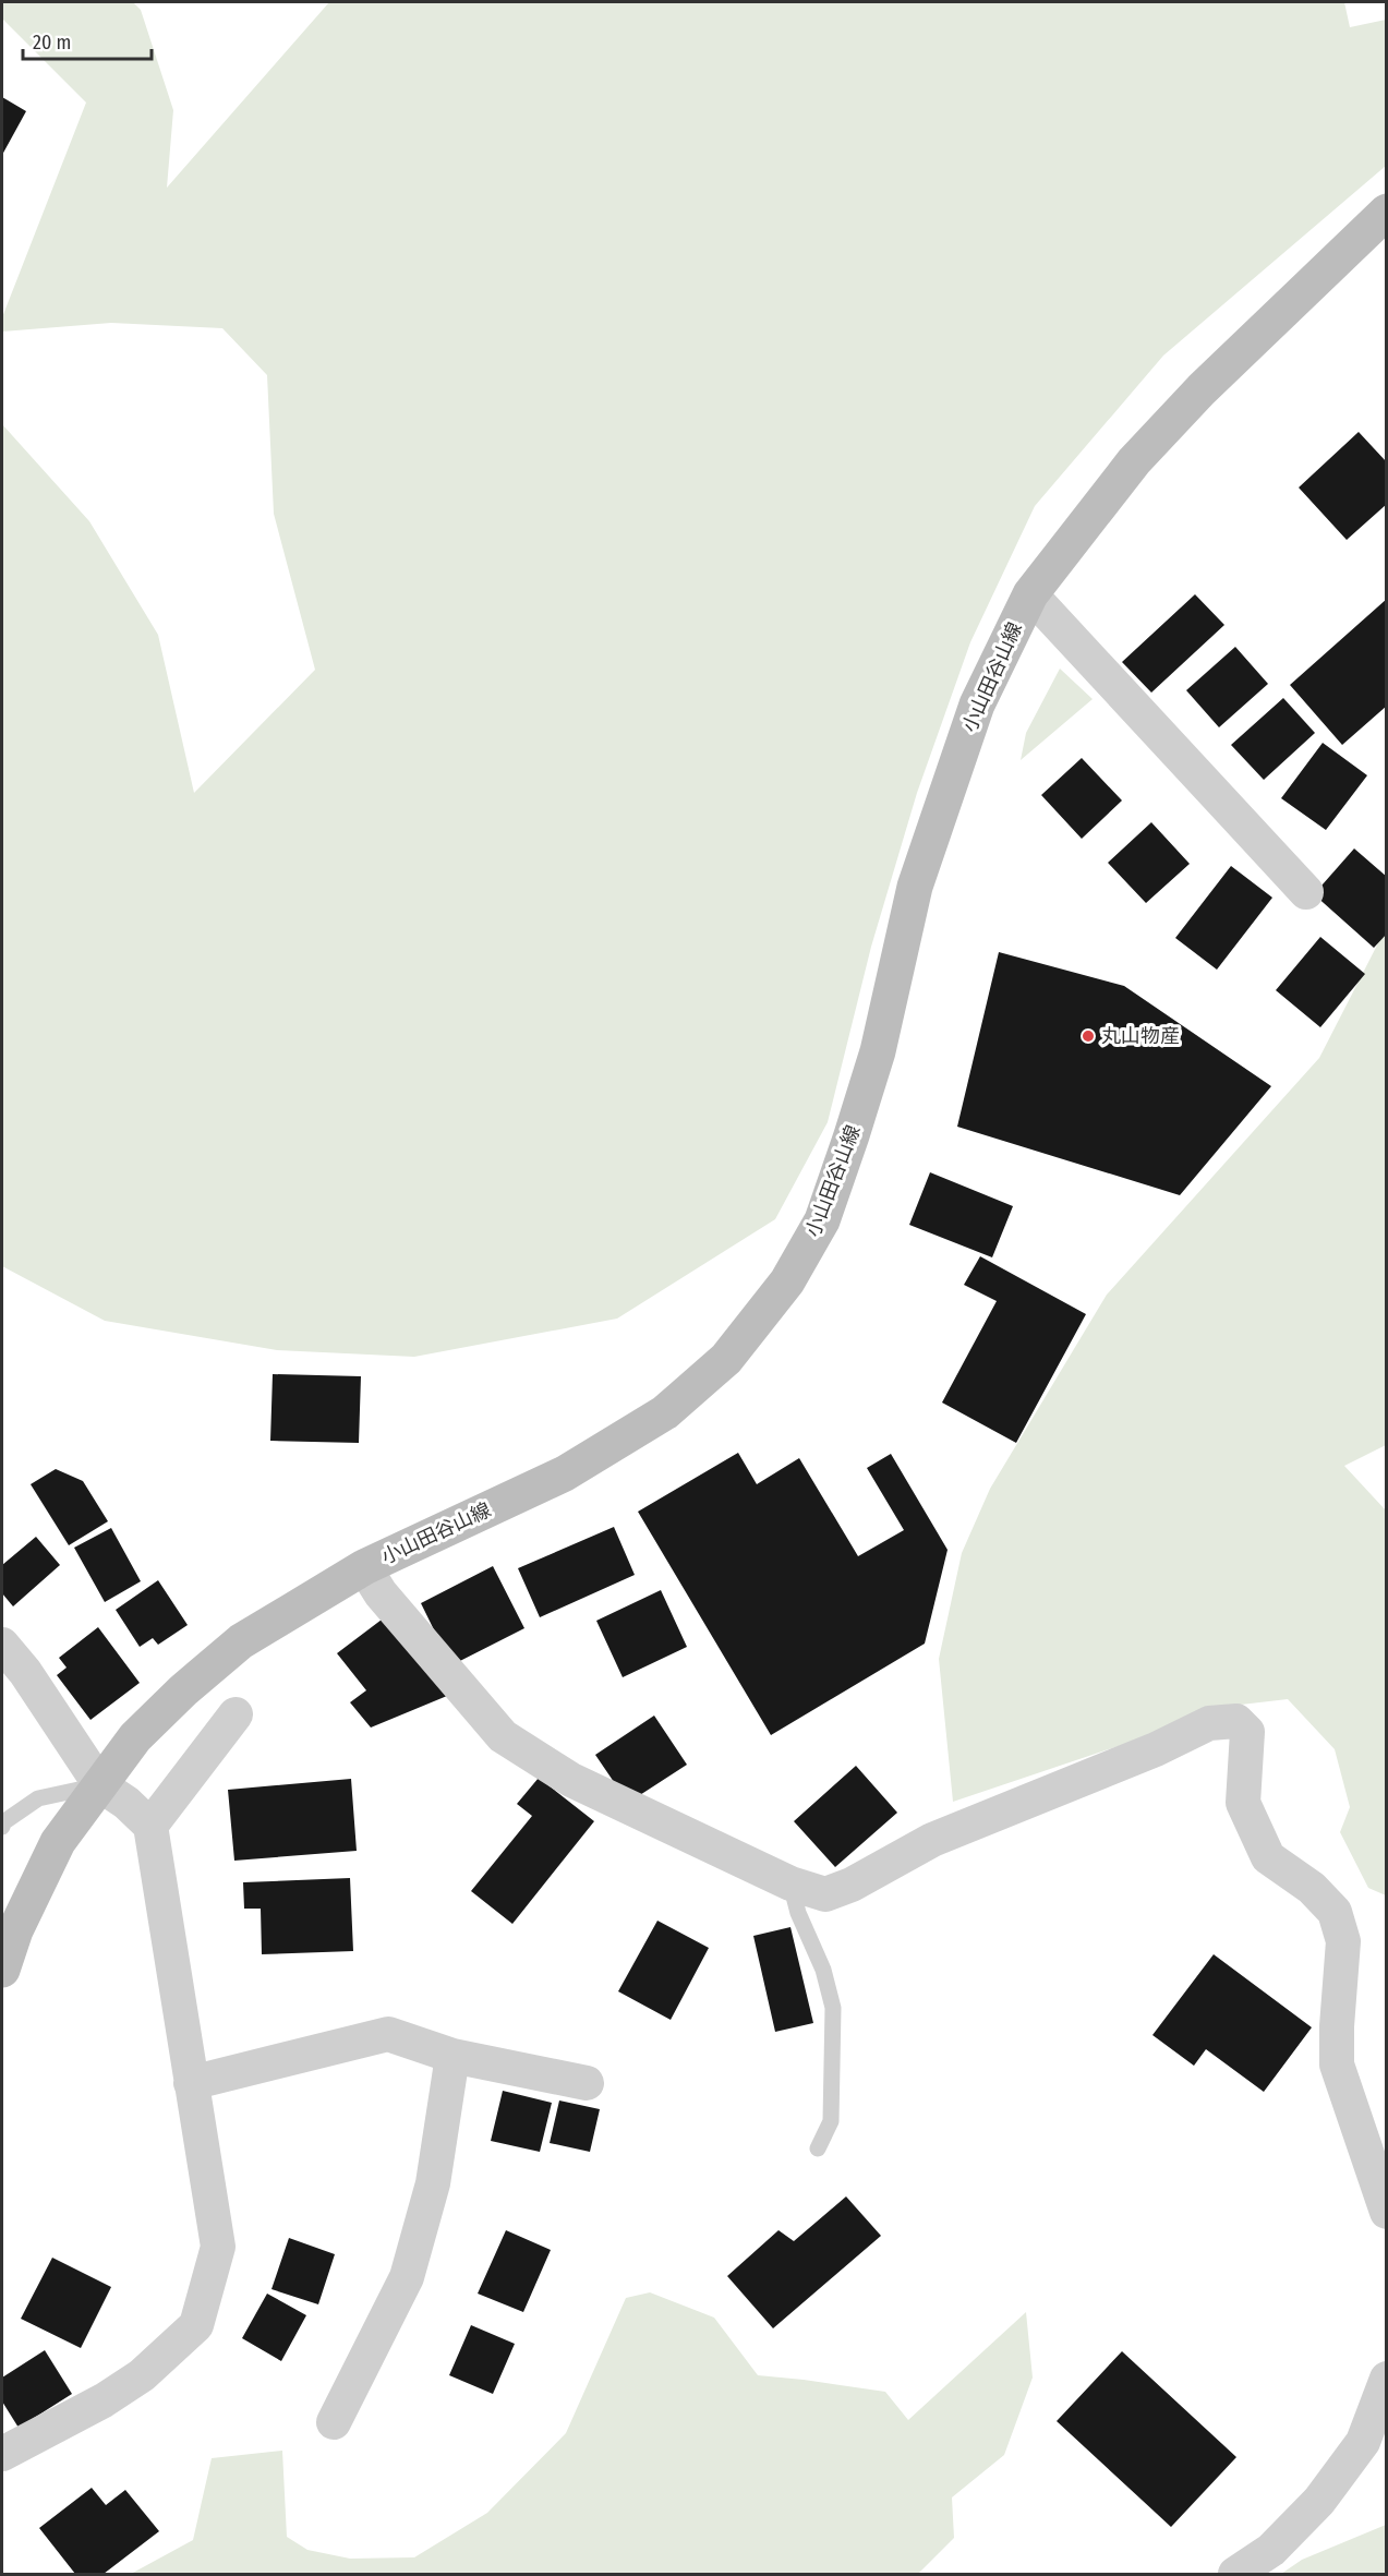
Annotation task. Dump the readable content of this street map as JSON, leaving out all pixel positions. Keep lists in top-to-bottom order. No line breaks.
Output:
{"streets":{"main road":["小山田谷山線"]},"places":["丸山物産"],"scale_bar":"20 m"}
